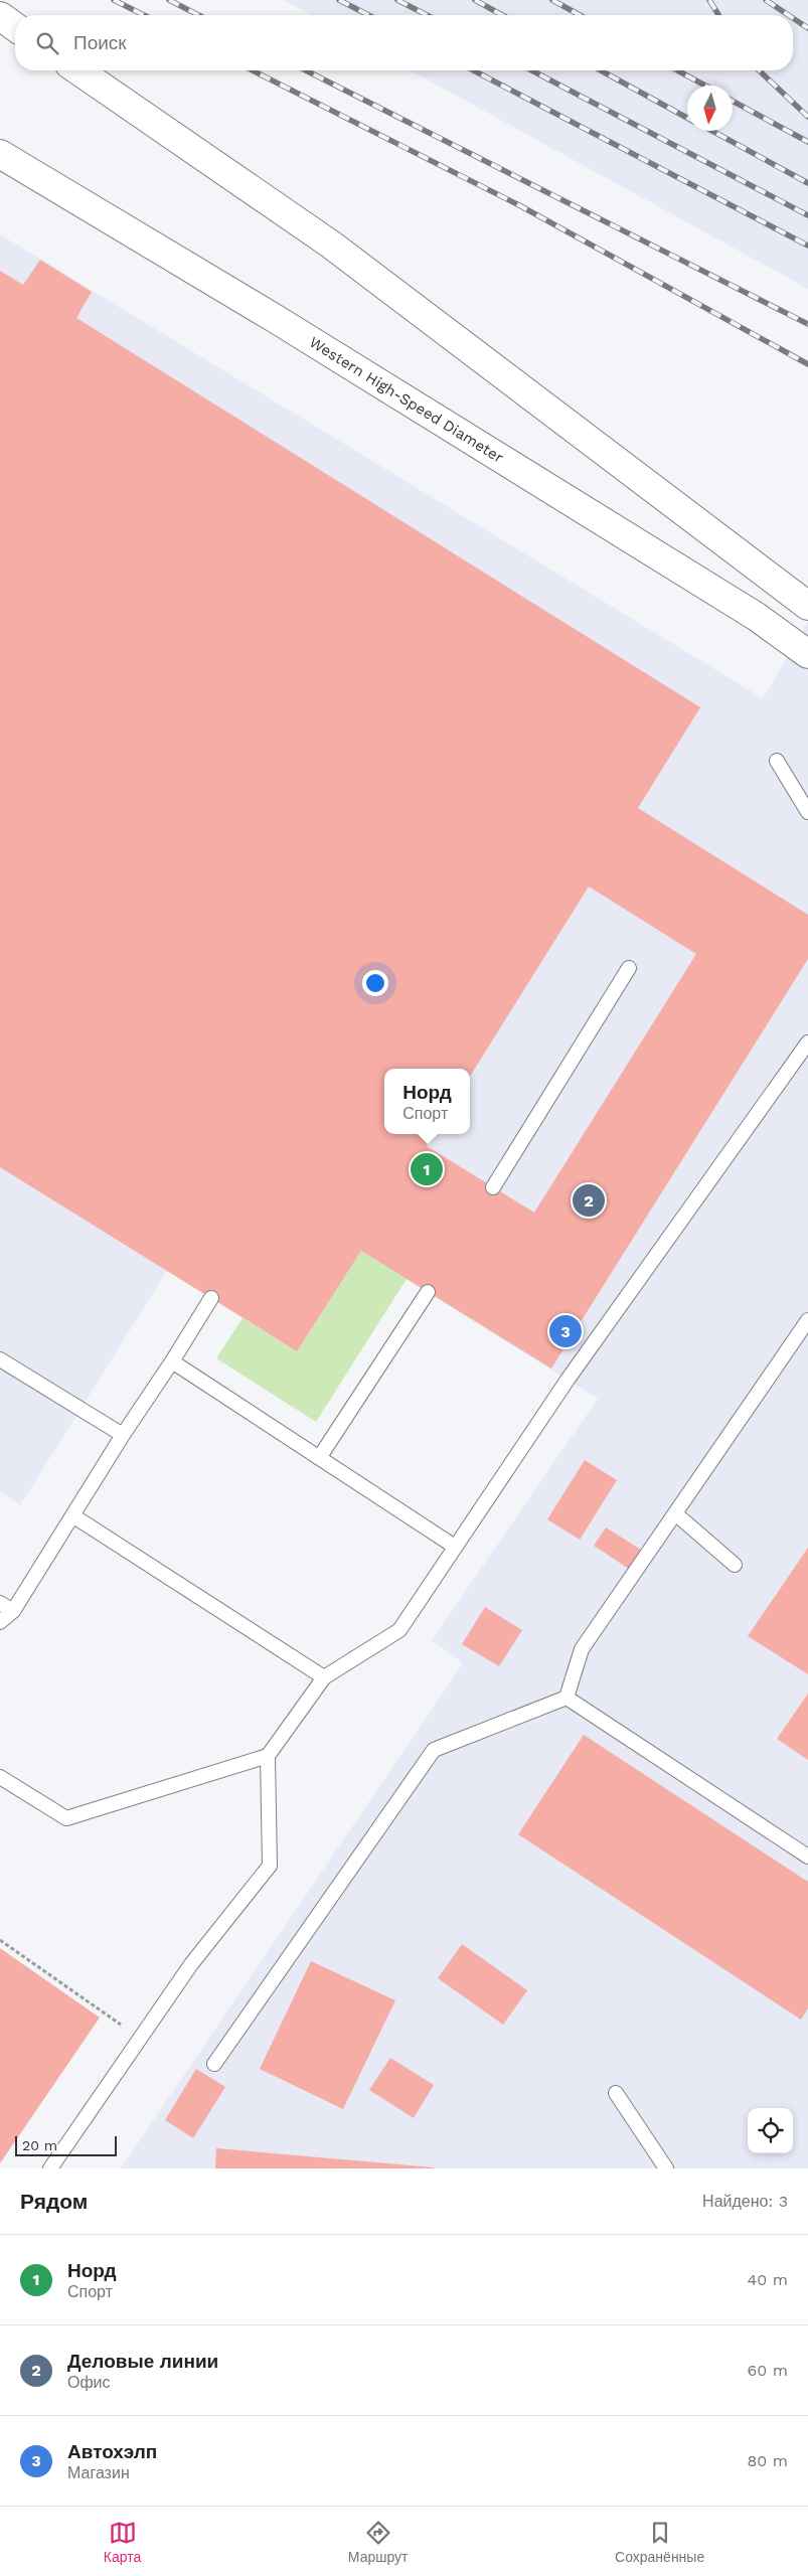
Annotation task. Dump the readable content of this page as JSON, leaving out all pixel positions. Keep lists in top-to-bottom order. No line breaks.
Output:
{"streets":{"highway":["Western High-Speed Diameter"]},"scale_bar":"20 m","north":"bottom","page":{"search":"Поиск","popup":["Норд","Спорт"],"pins":["1","2","3"],"scale":"20 m","heading":["Рядом","Найдено: 3"],"list":[{"mark":"1","name":"Норд","note":"Спорт","value":"40 m"},{"mark":"2","name":"Деловые линии","note":"Офис","value":"60 m"},{"mark":"3","name":"Автохэлп","note":"Магазин","value":"80 m"}],"nav":["Карта","Маршрут","Сохранённые"]}}
